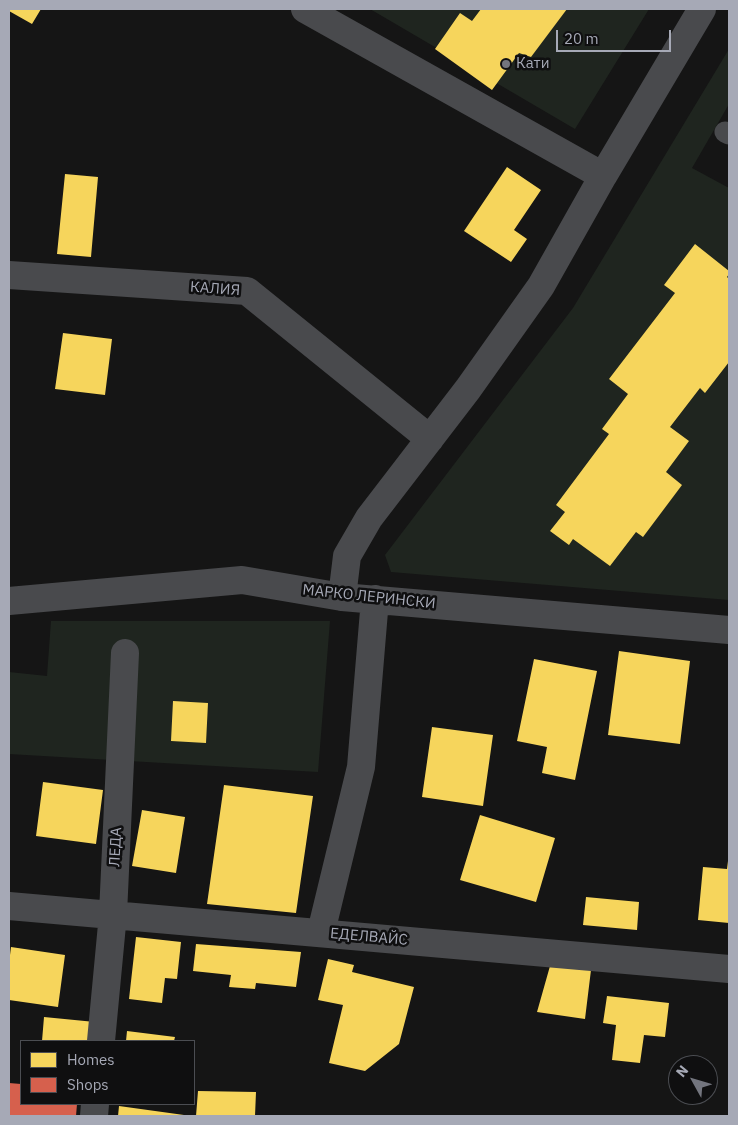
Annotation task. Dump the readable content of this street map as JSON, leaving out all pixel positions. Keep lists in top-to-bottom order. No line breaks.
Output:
{"streets":{"street":["КАЛИЯ","МАРКО ЛЕРИНСКИ","ЛЕДА","ЕДЕЛВАЙС"]},"crossings":[["ЛЕДА","ЕДЕЛВАЙС"]],"places":["Кати"],"legend":["Homes","Shops"],"scale_bar":"20 m","north":"top left"}
